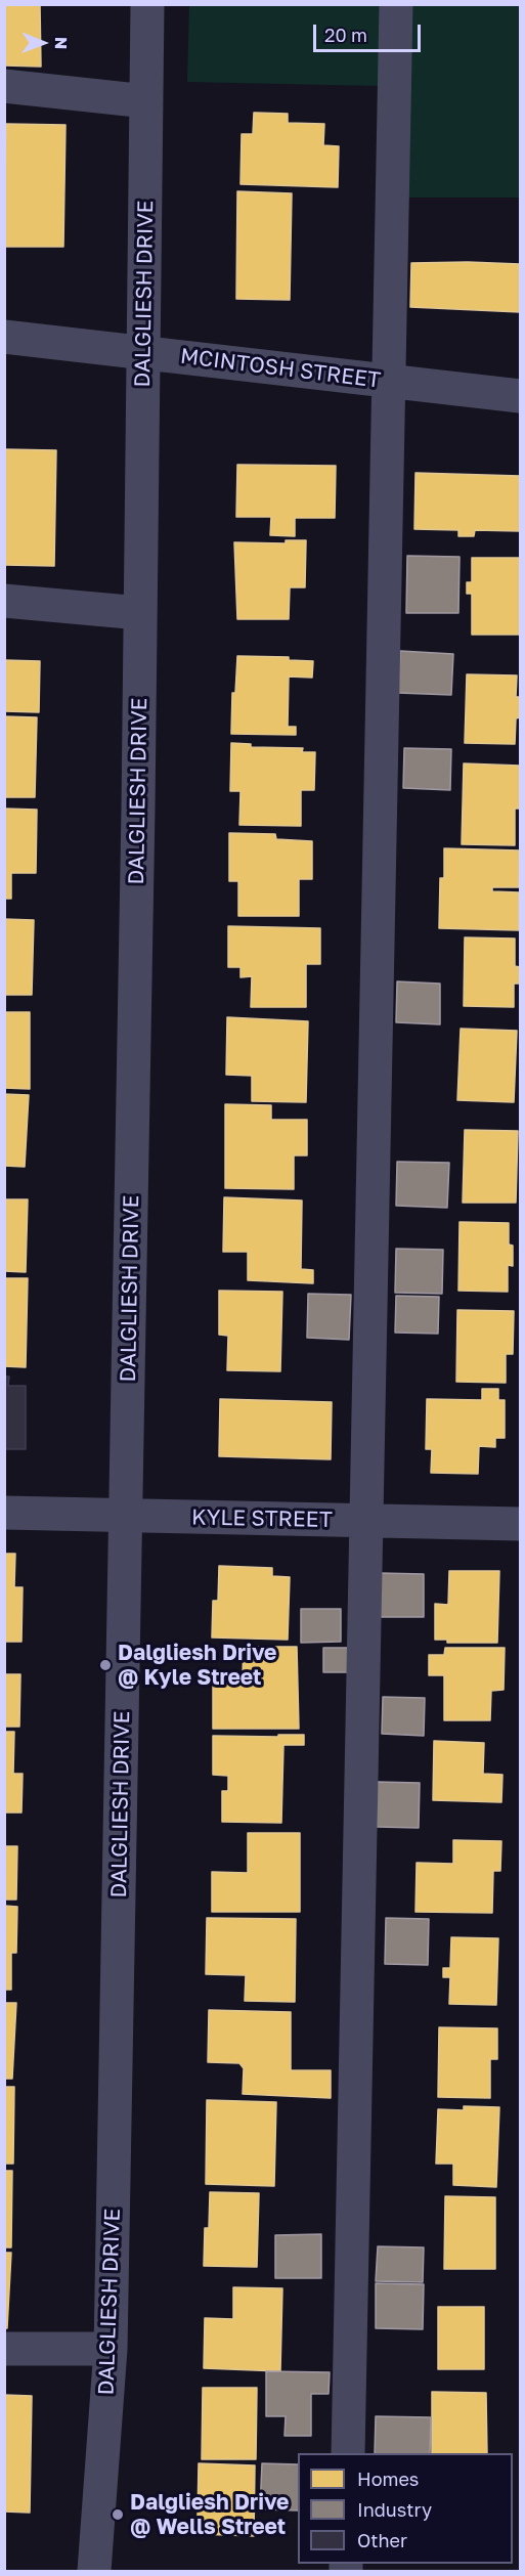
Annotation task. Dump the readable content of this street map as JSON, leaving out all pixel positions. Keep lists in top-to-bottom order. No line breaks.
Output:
{"streets":{"street":["DALGLIESH DRIVE","MCINTOSH STREET","KYLE STREET"]},"crossings":[["DALGLIESH DRIVE","MCINTOSH STREET"],["DALGLIESH DRIVE","KYLE STREET"]],"places":["Dalgliesh Drive @ Kyle Street","Dalgliesh Drive @ Wells Street"],"legend":["Homes","Industry","Other"],"scale_bar":"20 m","north":"right"}
